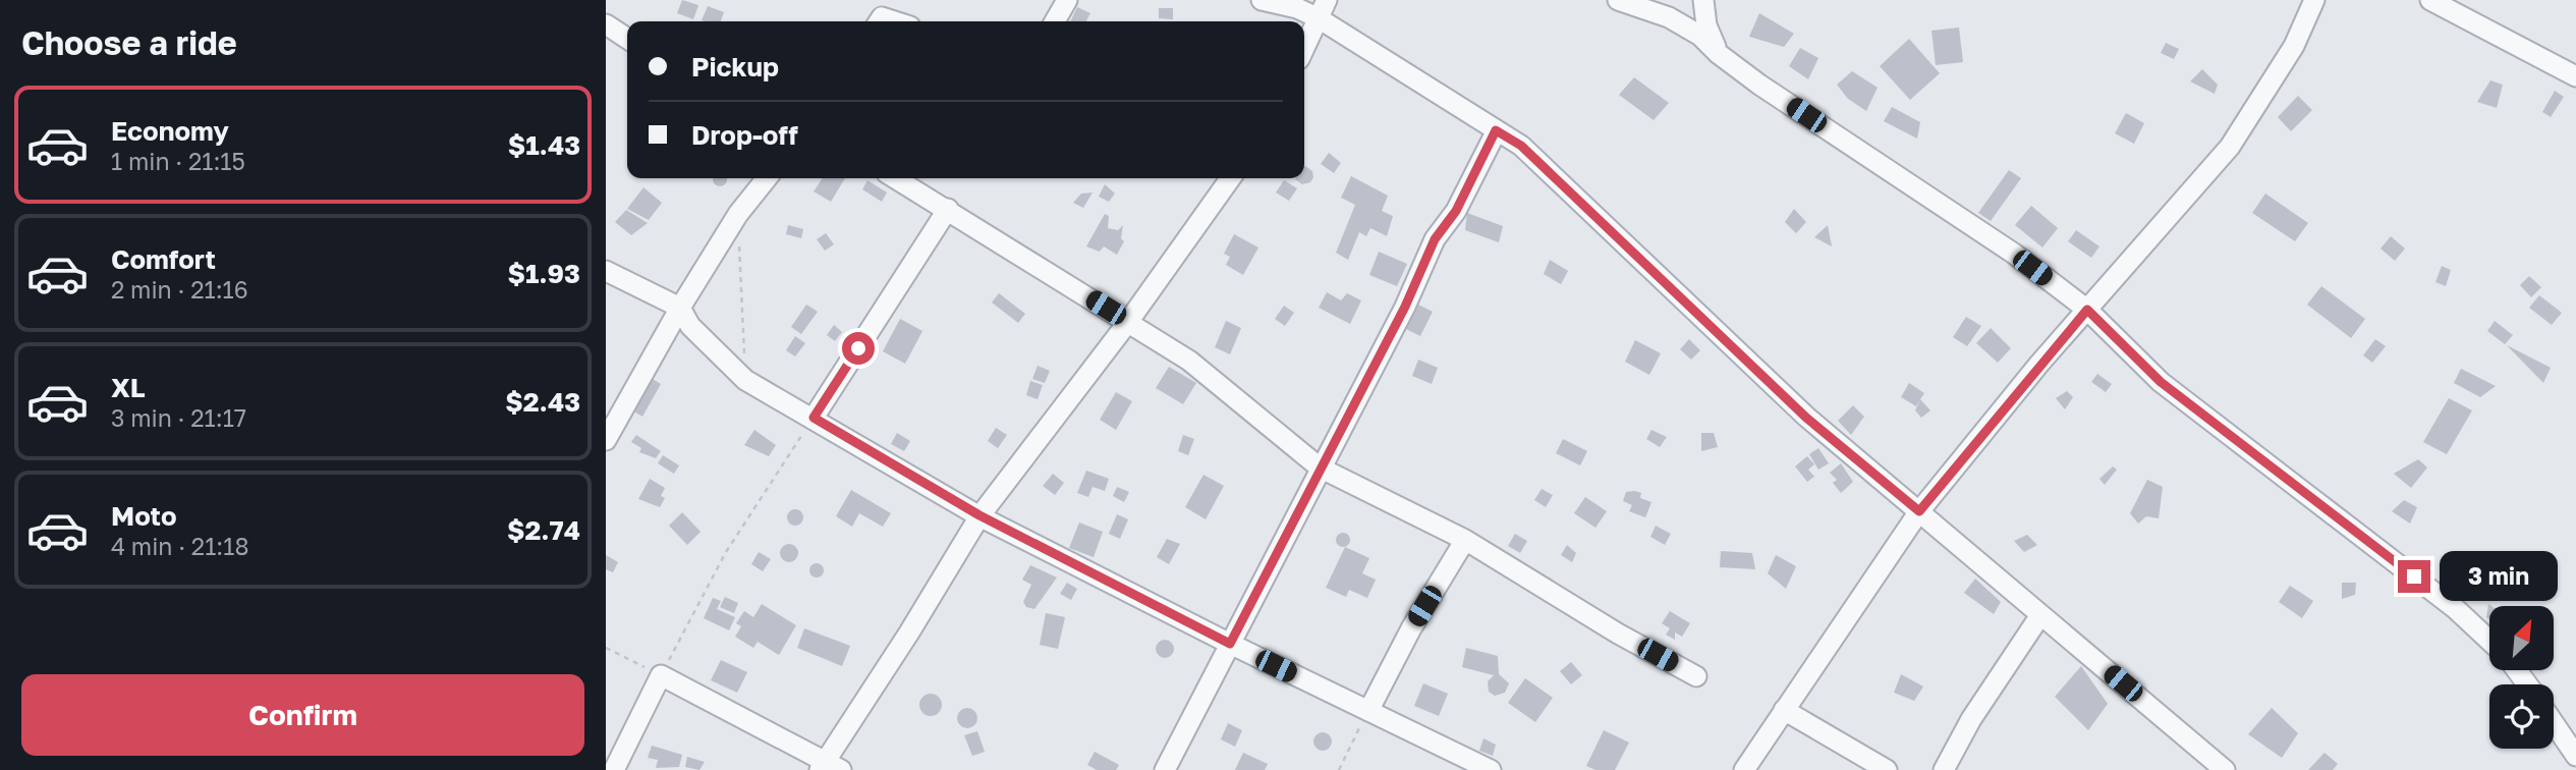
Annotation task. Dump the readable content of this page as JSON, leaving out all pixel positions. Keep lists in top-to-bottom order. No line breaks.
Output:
{"north":"top right","page":{"heading":"Choose a ride","banner":["Pickup","Drop-off"],"list":[{"name":"Economy","note":"1 min · 21:15","value":"$1.43"},{"name":"Comfort","note":"2 min · 21:16","value":"$1.93"},{"name":"XL","note":"3 min · 21:17","value":"$2.43"},{"name":"Moto","note":"4 min · 21:18","value":"$2.74"}],"bubble":"3 min","buttons":"Confirm"}}
